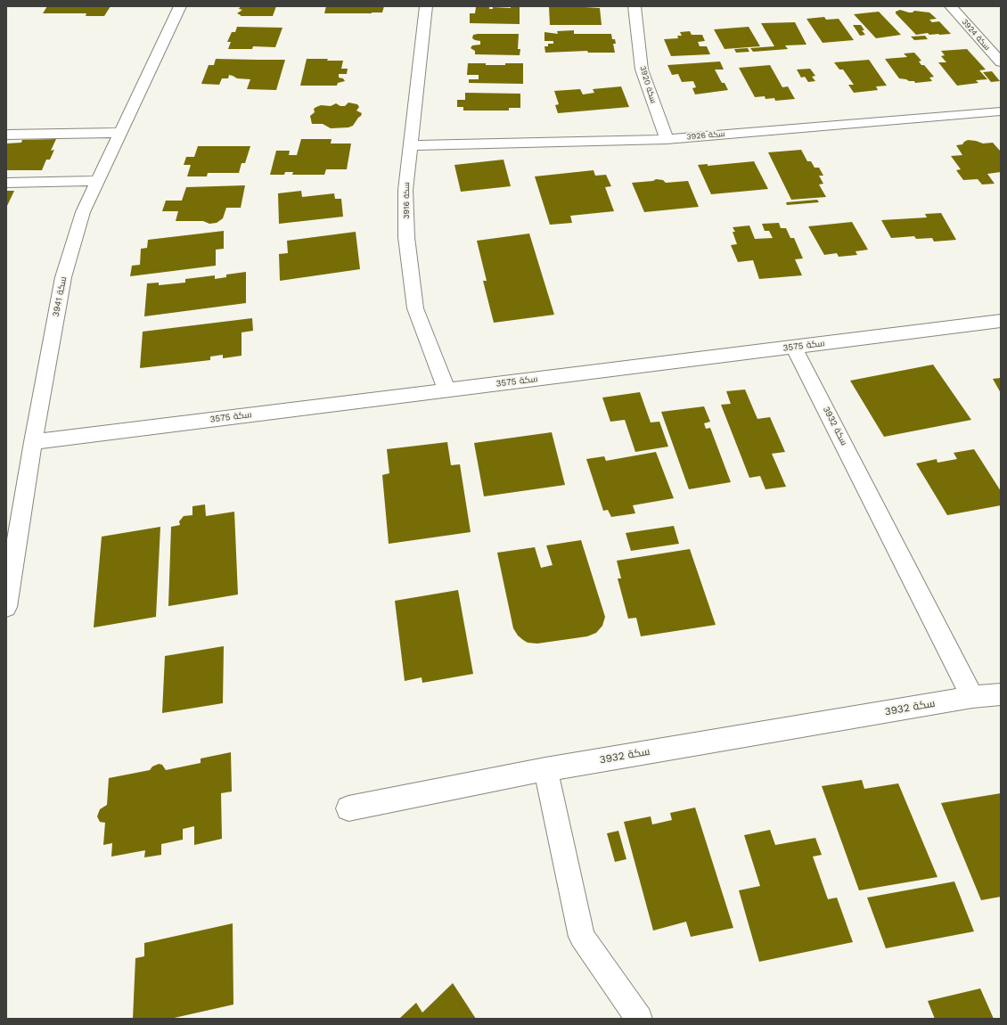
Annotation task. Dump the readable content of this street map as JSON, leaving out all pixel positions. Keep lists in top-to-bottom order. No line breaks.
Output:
{"streets":{"street":["سكة 3924","سكة 3920","سكة 3926","سكة 3916","سكة 3941","سكة 3575","سكة 3932"]},"crossings":[["سكة 3920","سكة 3926"],["سكة 3926","سكة 3916"],["سكة 3916","سكة 3575"],["سكة 3941","سكة 3575"],["سكة 3575","سكة 3932"]]}
